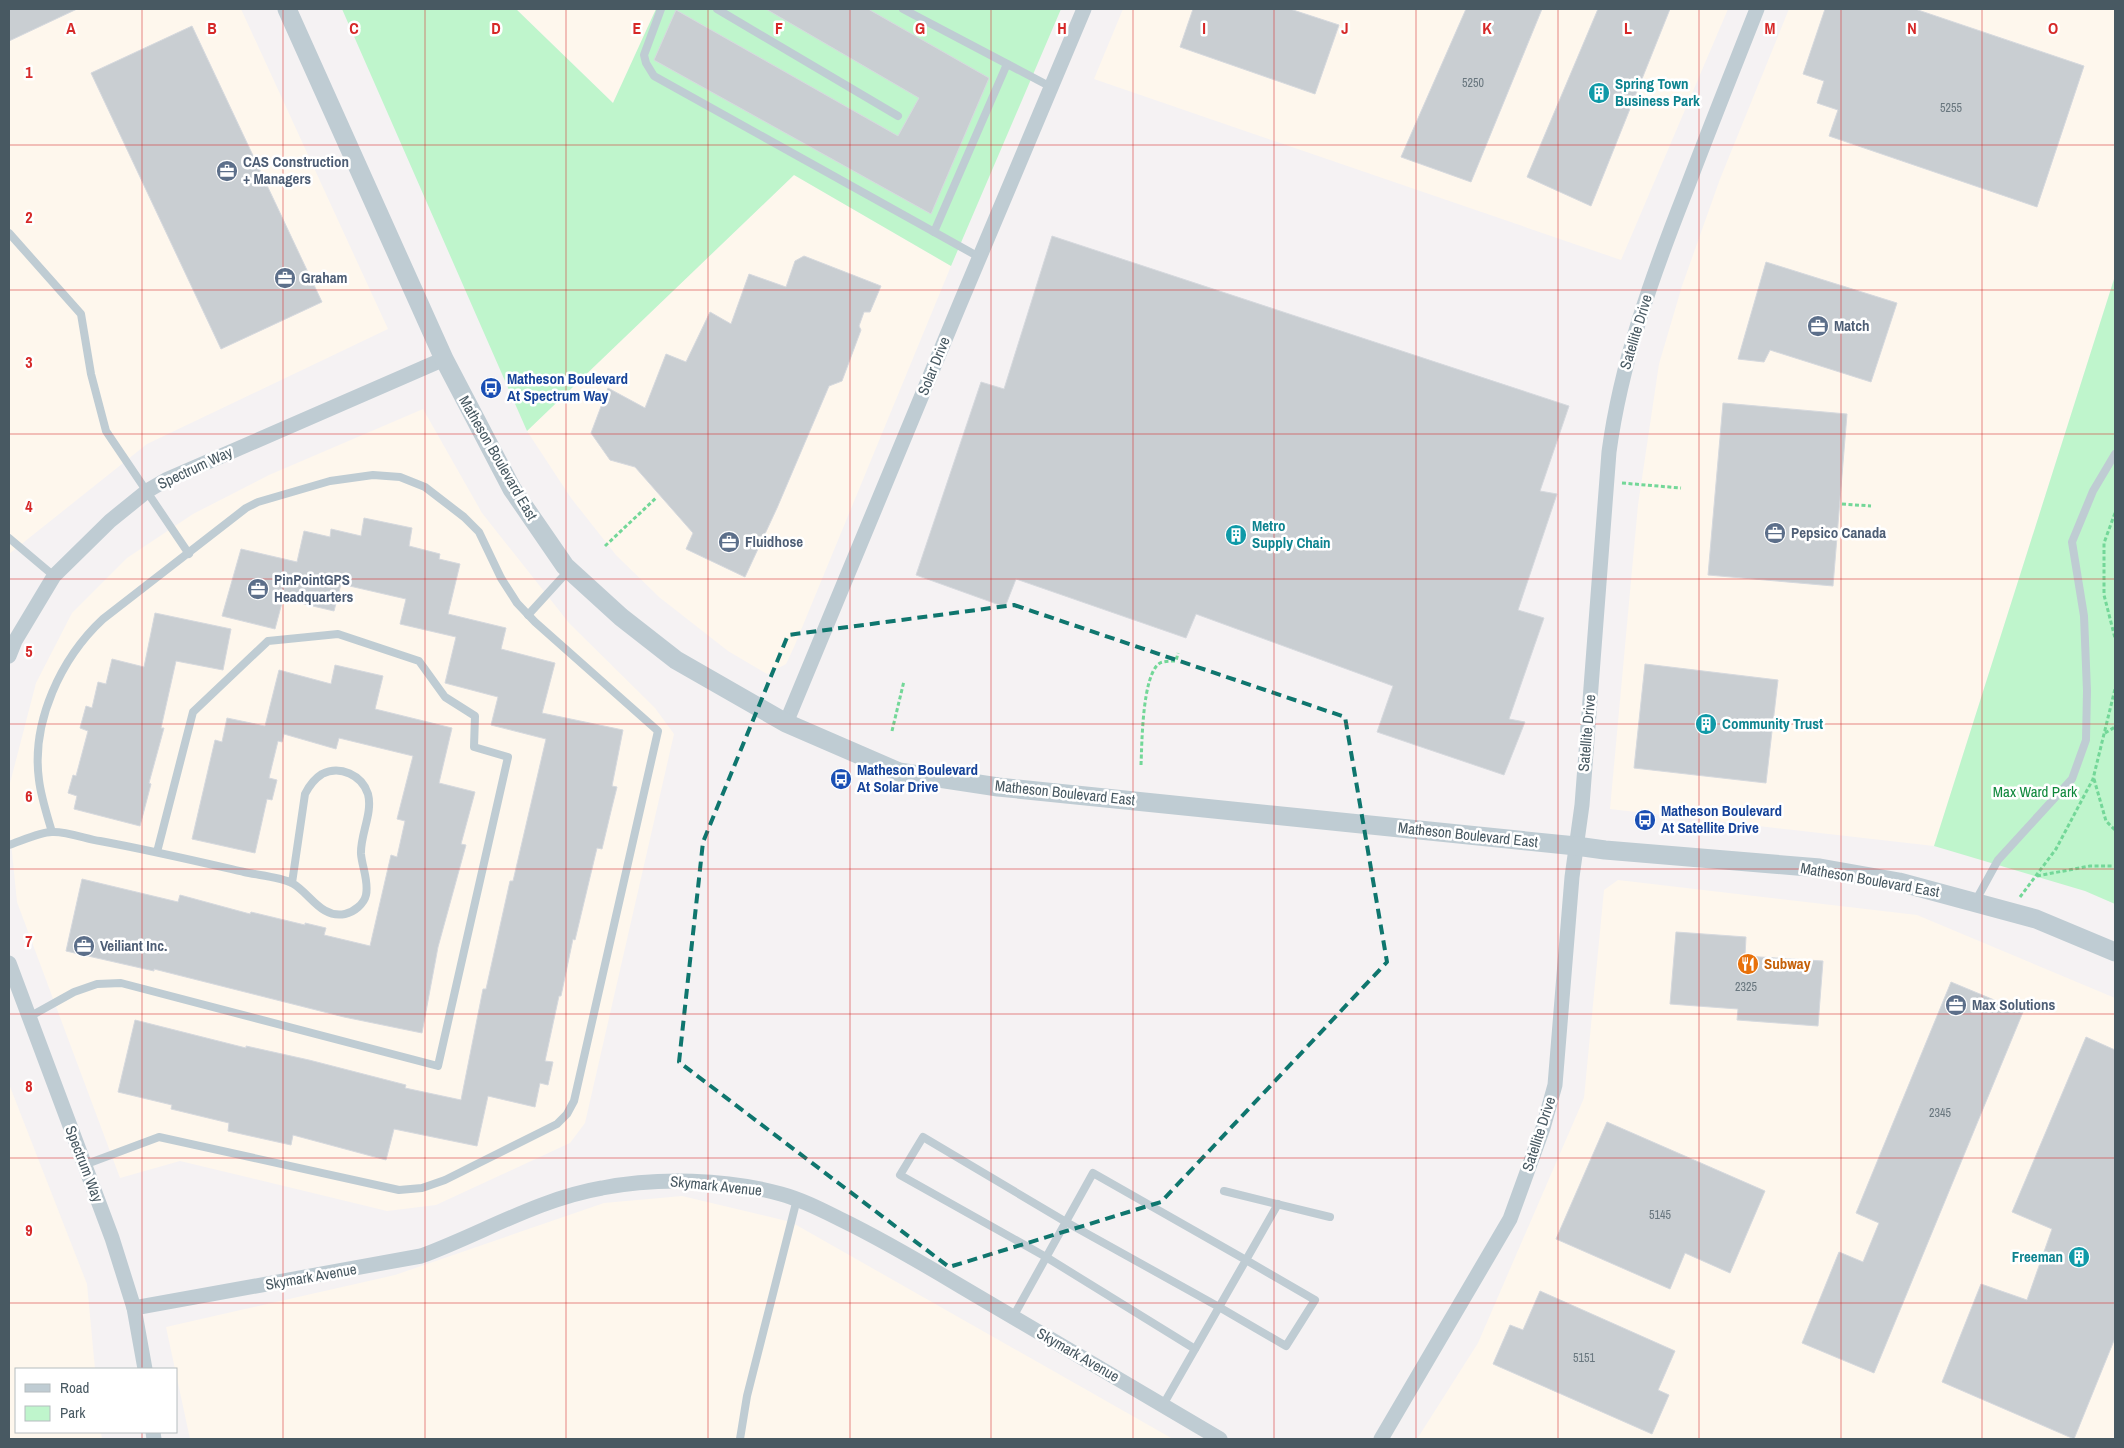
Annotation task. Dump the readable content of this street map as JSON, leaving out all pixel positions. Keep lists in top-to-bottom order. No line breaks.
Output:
{"streets":{"street":["Satellite Drive","Solar Drive","Matheson Boulevard East","Spectrum Way","Skymark Avenue"]},"crossings":[["Satellite Drive","Matheson Boulevard East"],["Solar Drive","Matheson Boulevard East"],["Matheson Boulevard East","Spectrum Way"],["Spectrum Way","Skymark Avenue"]],"parks":["Max Ward Park"],"places":{"building":["Spring Town Business Park","Metro Supply Chain","Community Trust","Freeman"],"office":["CAS Construction + Managers","Graham","Match","Pepsico Canada","Fluidhose","PinPointGPS Headquarters","Veiliant Inc.","Max Solutions"],"bus stop":["Matheson Boulevard At Spectrum Way","Matheson Boulevard At Solar Drive","Matheson Boulevard At Satellite Drive"],"restaurant":["Subway"]},"house_numbers":["5250","5255","2325","2345","5145","5151"],"legend":["Road","Park"],"grid":{"columns":["A","B","C","D","E","F","G","H","I","J","K","L","M","N","O"],"rows":["1","2","3","4","5","6","7","8","9"]}}
